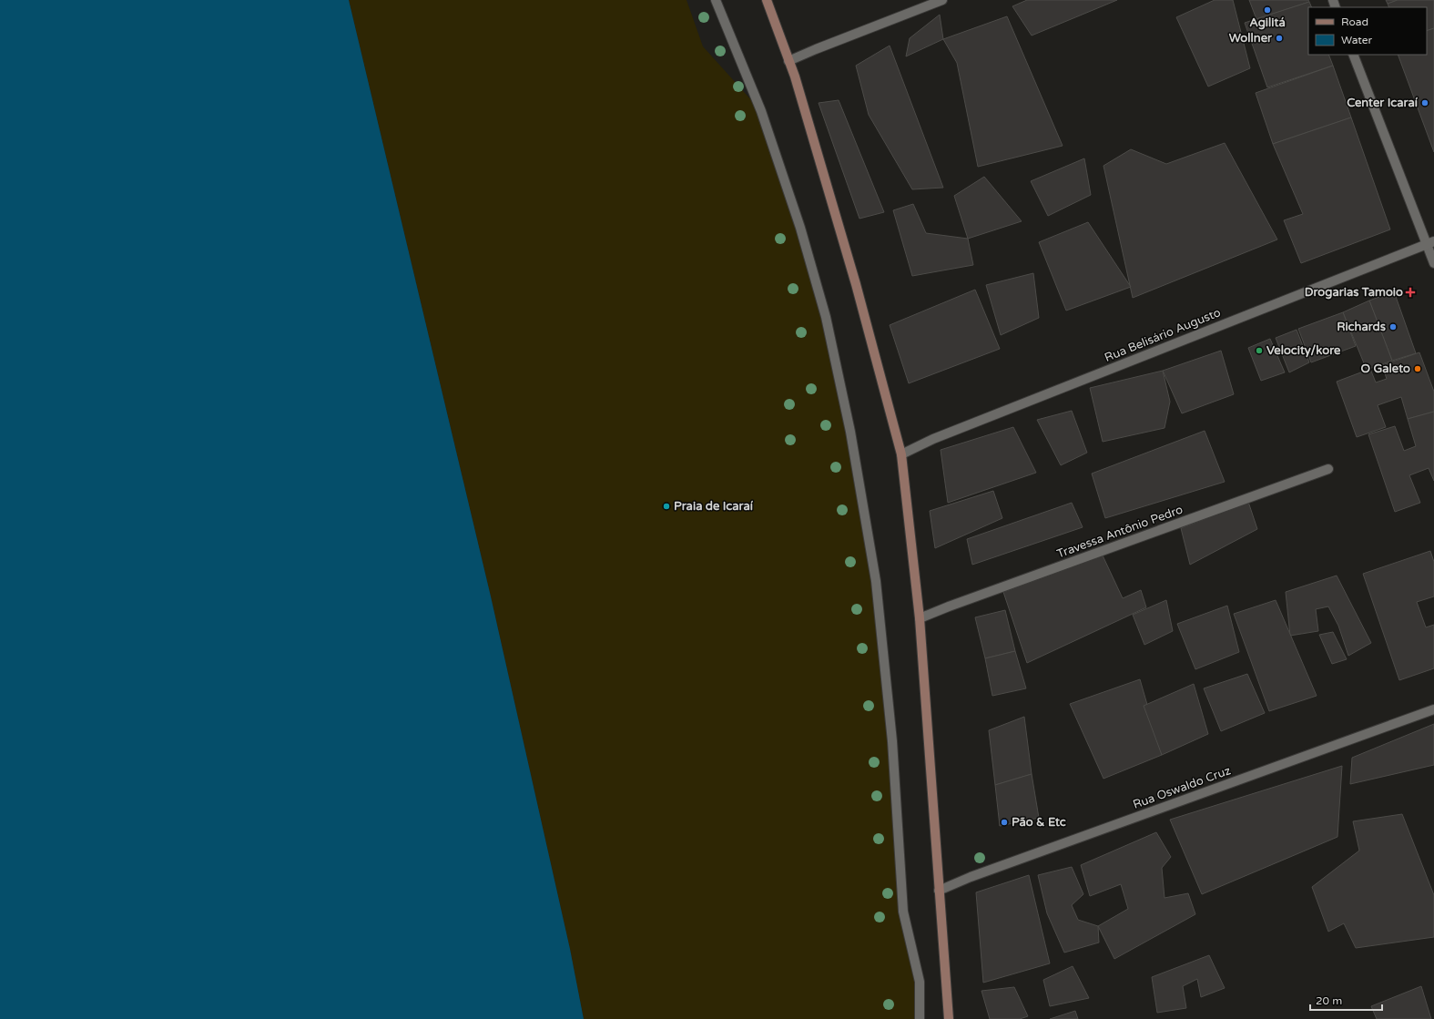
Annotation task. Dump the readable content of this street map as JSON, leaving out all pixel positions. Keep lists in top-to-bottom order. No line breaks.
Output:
{"streets":{"street":["Rua Belisário Augusto","Travessa Antônio Pedro","Rua Oswaldo Cruz"]},"places":{"other":["Agilitá","Wollner","Center Icaraí","Richards","Velocity/kore","O Galeto","Praia de Icaraí","Pão & Etc"],"health":["Drogarias Tamoio"]},"legend":["Road","Water"],"scale_bar":"20 m"}
